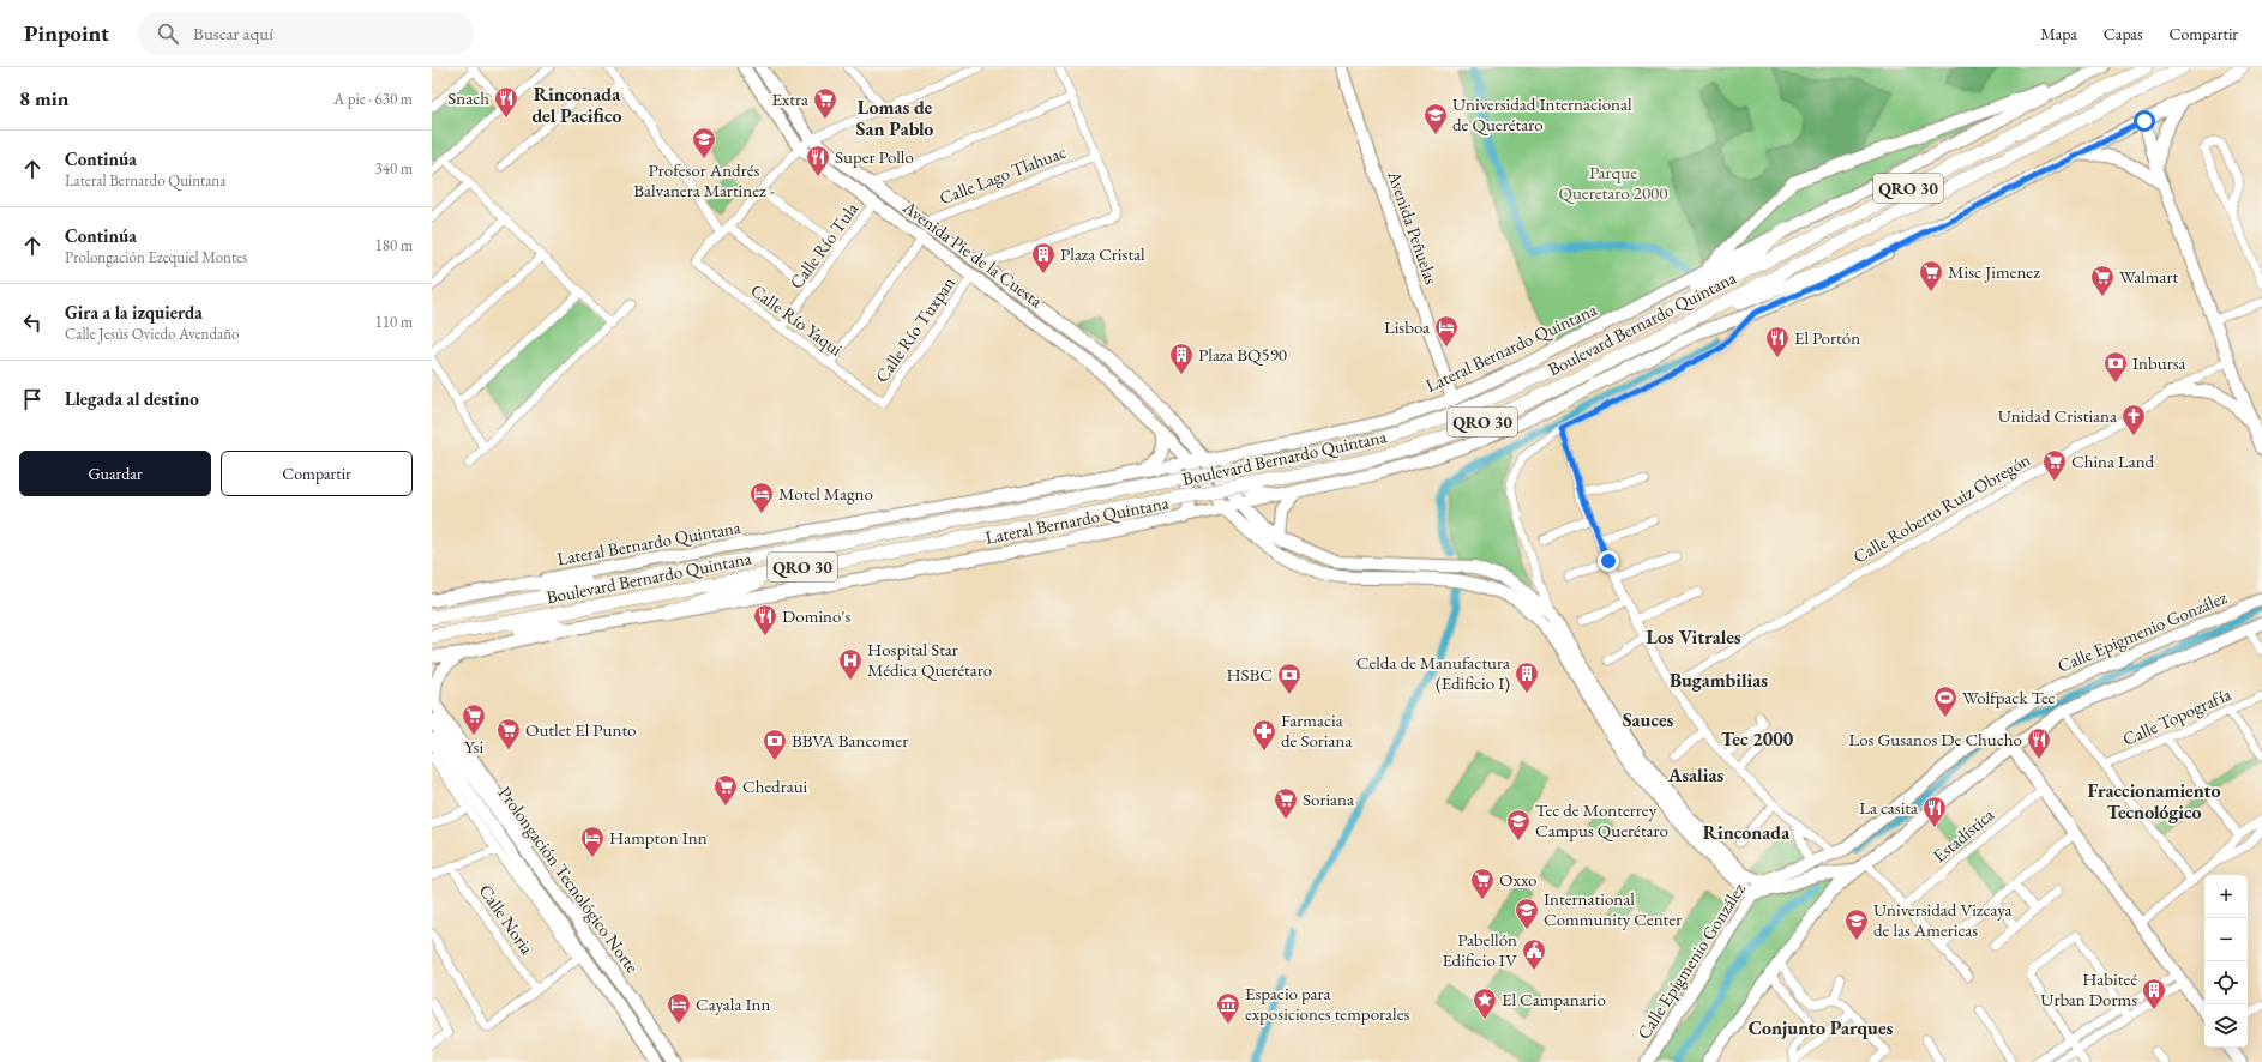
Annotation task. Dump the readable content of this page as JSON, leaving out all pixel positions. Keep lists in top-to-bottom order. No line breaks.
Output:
{"streets":{"main road":["QRO 30","Boulevard Bernardo Quintana"],"street":["Calle Lago Tlahuac","Avenida Peñuelas","Calle Río Tula","Avenida Pie de la Cuesta","Calle Río Yaqui","Calle Río Tuxpan","Lateral Bernardo Quintana","Calle Roberto Ruiz Obregón","Calle Epigmenio González","Calle Topografía","Estadística","Prolongación Tecnológico Norte","Calle Noria"]},"crossings":[["Calle Lago Tlahuac","Avenida Pie de la Cuesta"],["Avenida Peñuelas","Lateral Bernardo Quintana"],["Calle Río Tula","Avenida Pie de la Cuesta"],["Calle Río Tula","Calle Río Yaqui"],["Avenida Pie de la Cuesta","Calle Río Tuxpan"],["Avenida Pie de la Cuesta","Lateral Bernardo Quintana"],["Calle Río Yaqui","Calle Río Tuxpan"],["Boulevard Bernardo Quintana","Lateral Bernardo Quintana"]],"districts":["Rinconada del Pacifico","Lomas de San Pablo","Los Vitrales","Bugambilias","Sauces","Tec 2000","Asalias","Fraccionamiento Tecnológico","Rinconada","Conjunto Parques"],"parks":["Parque Queretaro 2000"],"places":{"restaurant":["Snach","Super Pollo","El Portón","Domino's","Los Gusanos De Chucho","La casita"],"supermarket":["Extra","Misc Jimenez","Walmart","China Land","Ysi","Outlet El Punto","Chedraui","Soriana","Oxxo"],"school or university":["Universidad Internacional de Querétaro","Profesor Andrés Balvanera Martinez -","Tec de Monterrey Campus Querétaro","International Community Center","Universidad Vizcaya de las Americas"],"building":["Plaza Cristal","Plaza BQ590","Celda de Manufactura (Edificio I)","Habiteé Urban Dorms"],"hotel":["Lisboa","Motel Magno","Hampton Inn","Cayala Inn"],"bank":["Inbursa","HSBC","BBVA Bancomer"],"church":["Unidad Cristiana"],"hospital":["Hospital Star Médica Querétaro"],"sports":["Wolfpack Tec"],"pharmacy":["Farmacia de Soriana"],"public building":["Pabellón Edificio IV"],"place":["El Campanario"],"museum":["Espacio para exposiciones temporales"]},"page":{"header":"Pinpoint","search":"Buscar aquí","nav":["Mapa","Capas","Compartir"],"heading":["8 min","A pie · 630 m"],"list":[["Continúa","Lateral Bernardo Quintana","340 m"],["Continúa","Prolongación Ezequiel Montes","180 m"],["Gira a la izquierda","Calle Jesús Oviedo Avendaño","110 m"],"Llegada al destino"],"buttons":["Guardar","Compartir"],"map_buttons":["+","−"]}}
